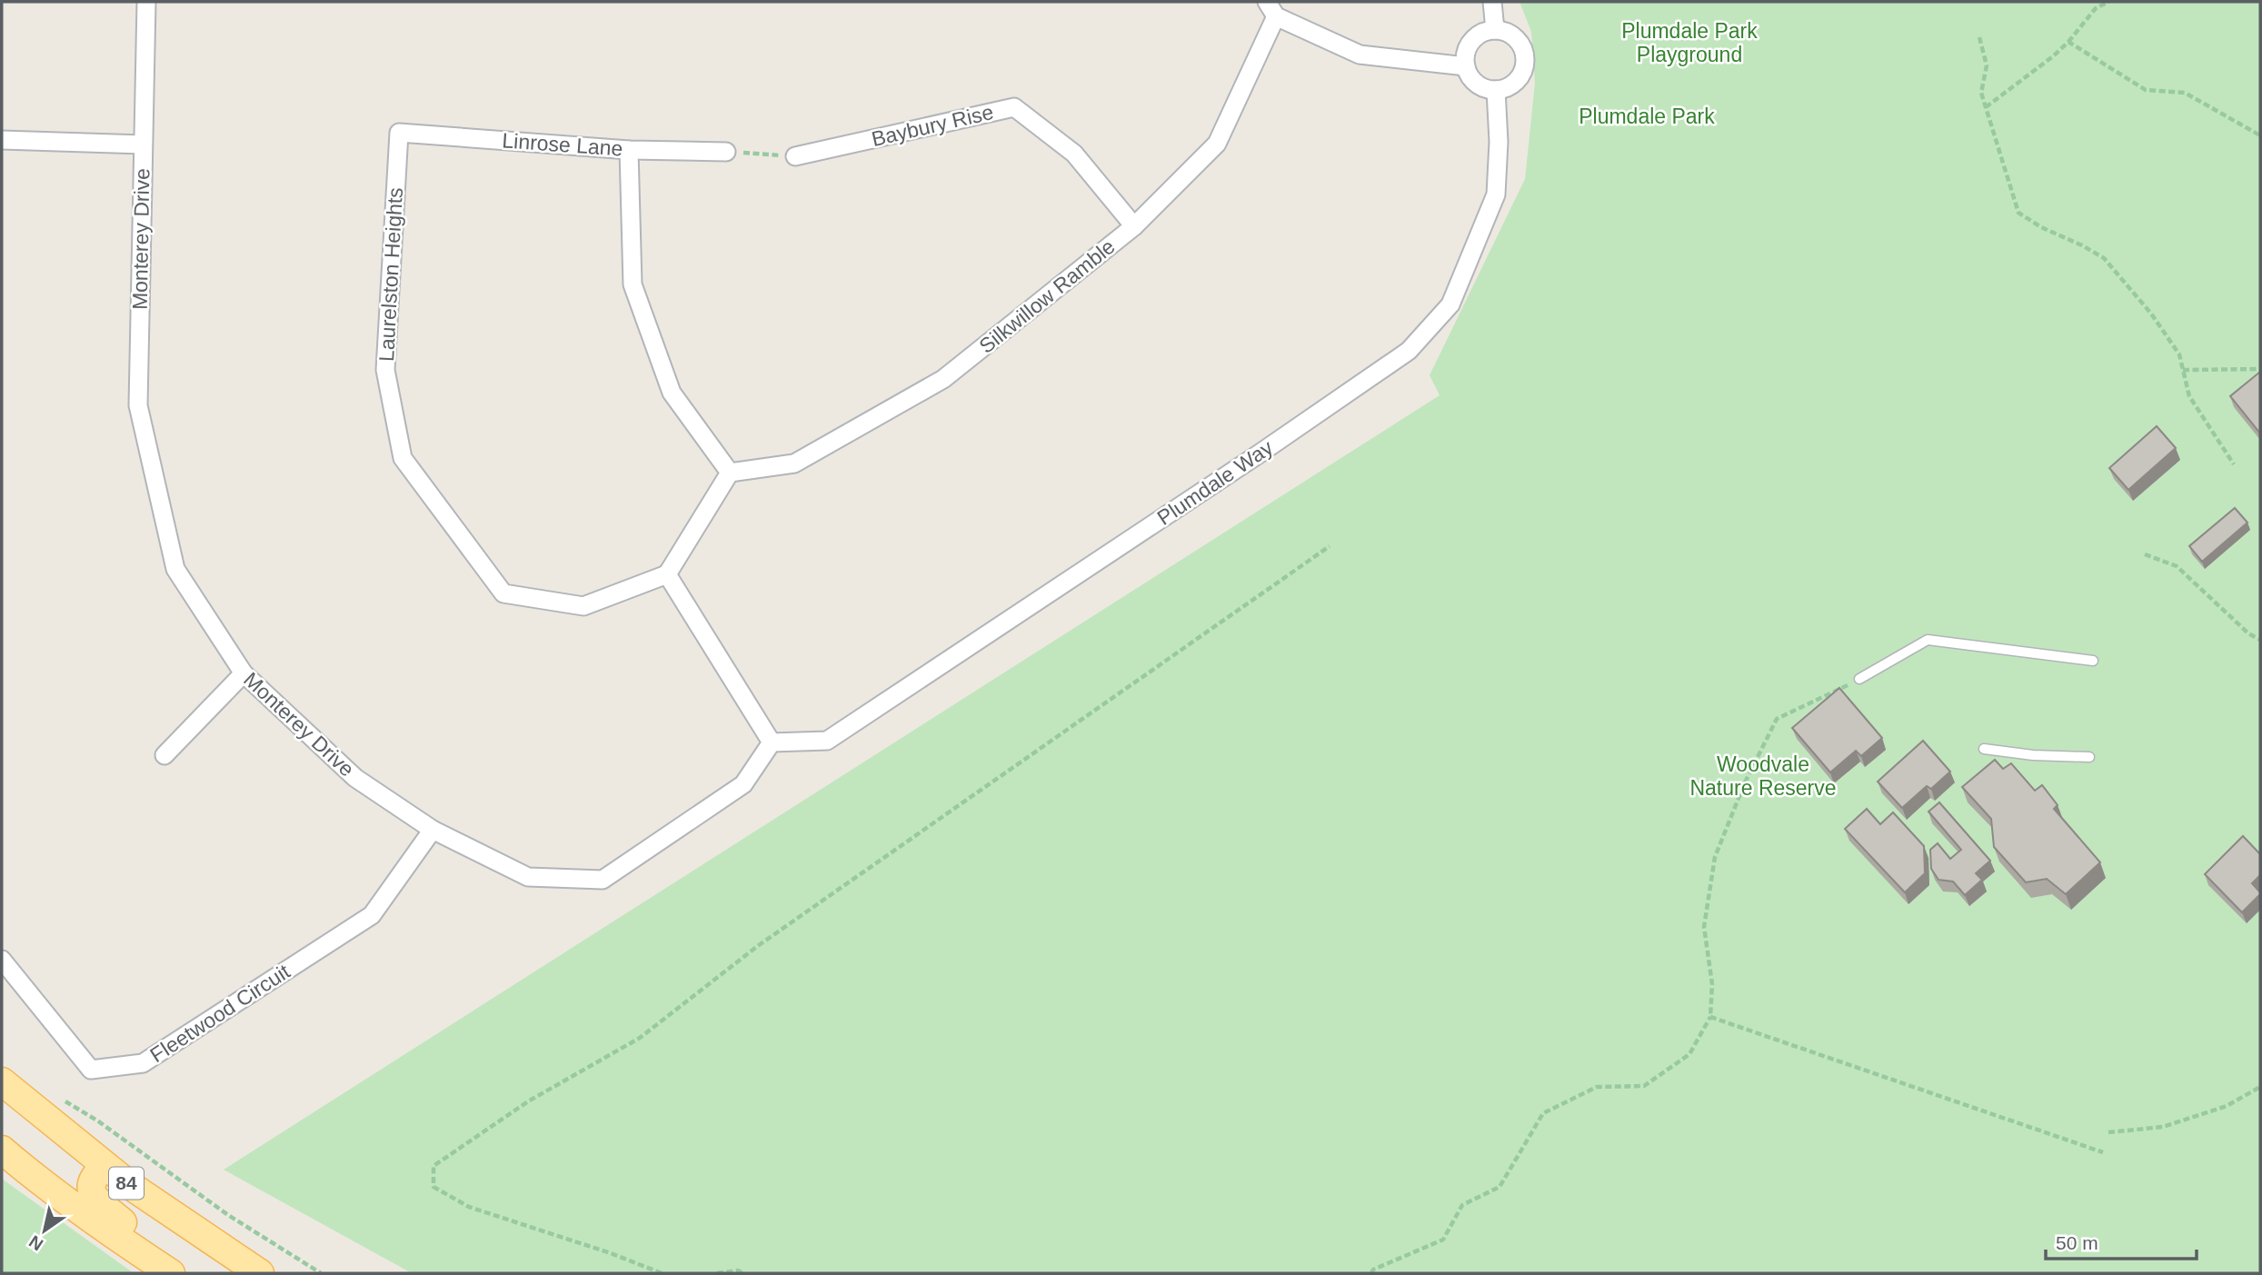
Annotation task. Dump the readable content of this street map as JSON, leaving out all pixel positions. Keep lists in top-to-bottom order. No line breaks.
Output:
{"streets":{"main road":["84"],"street":["Baybury Rise","Linrose Lane","Monterey Drive","Laurelston Heights","Silkwillow Ramble","Plumdale Way","Fleetwood Circuit"]},"crossings":[["Baybury Rise","Silkwillow Ramble"],["Linrose Lane","Laurelston Heights"],["Monterey Drive","Plumdale Way"],["Monterey Drive","Fleetwood Circuit"]],"parks":["Plumdale Park Playground","Plumdale Park","Woodvale Nature Reserve"],"scale_bar":"50 m","north":"bottom left"}
